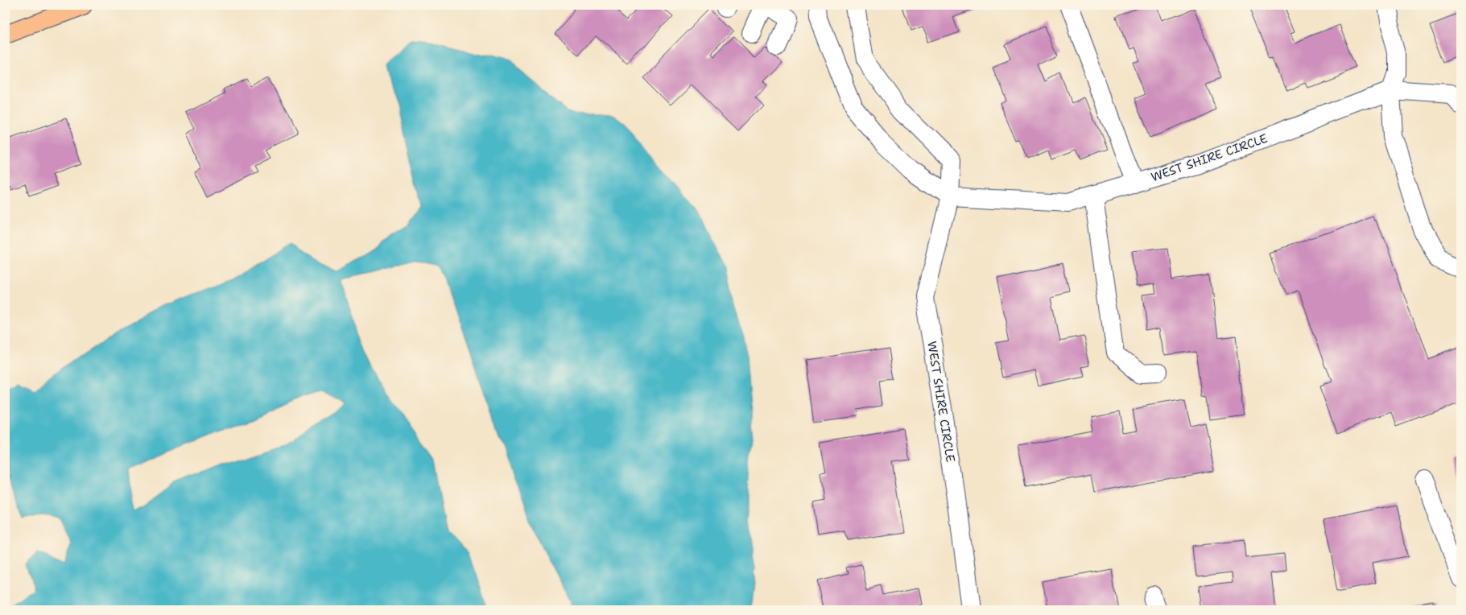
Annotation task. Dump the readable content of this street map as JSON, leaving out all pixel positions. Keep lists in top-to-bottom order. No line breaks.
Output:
{"streets":{"street":["WEST SHIRE CIRCLE"]}}
